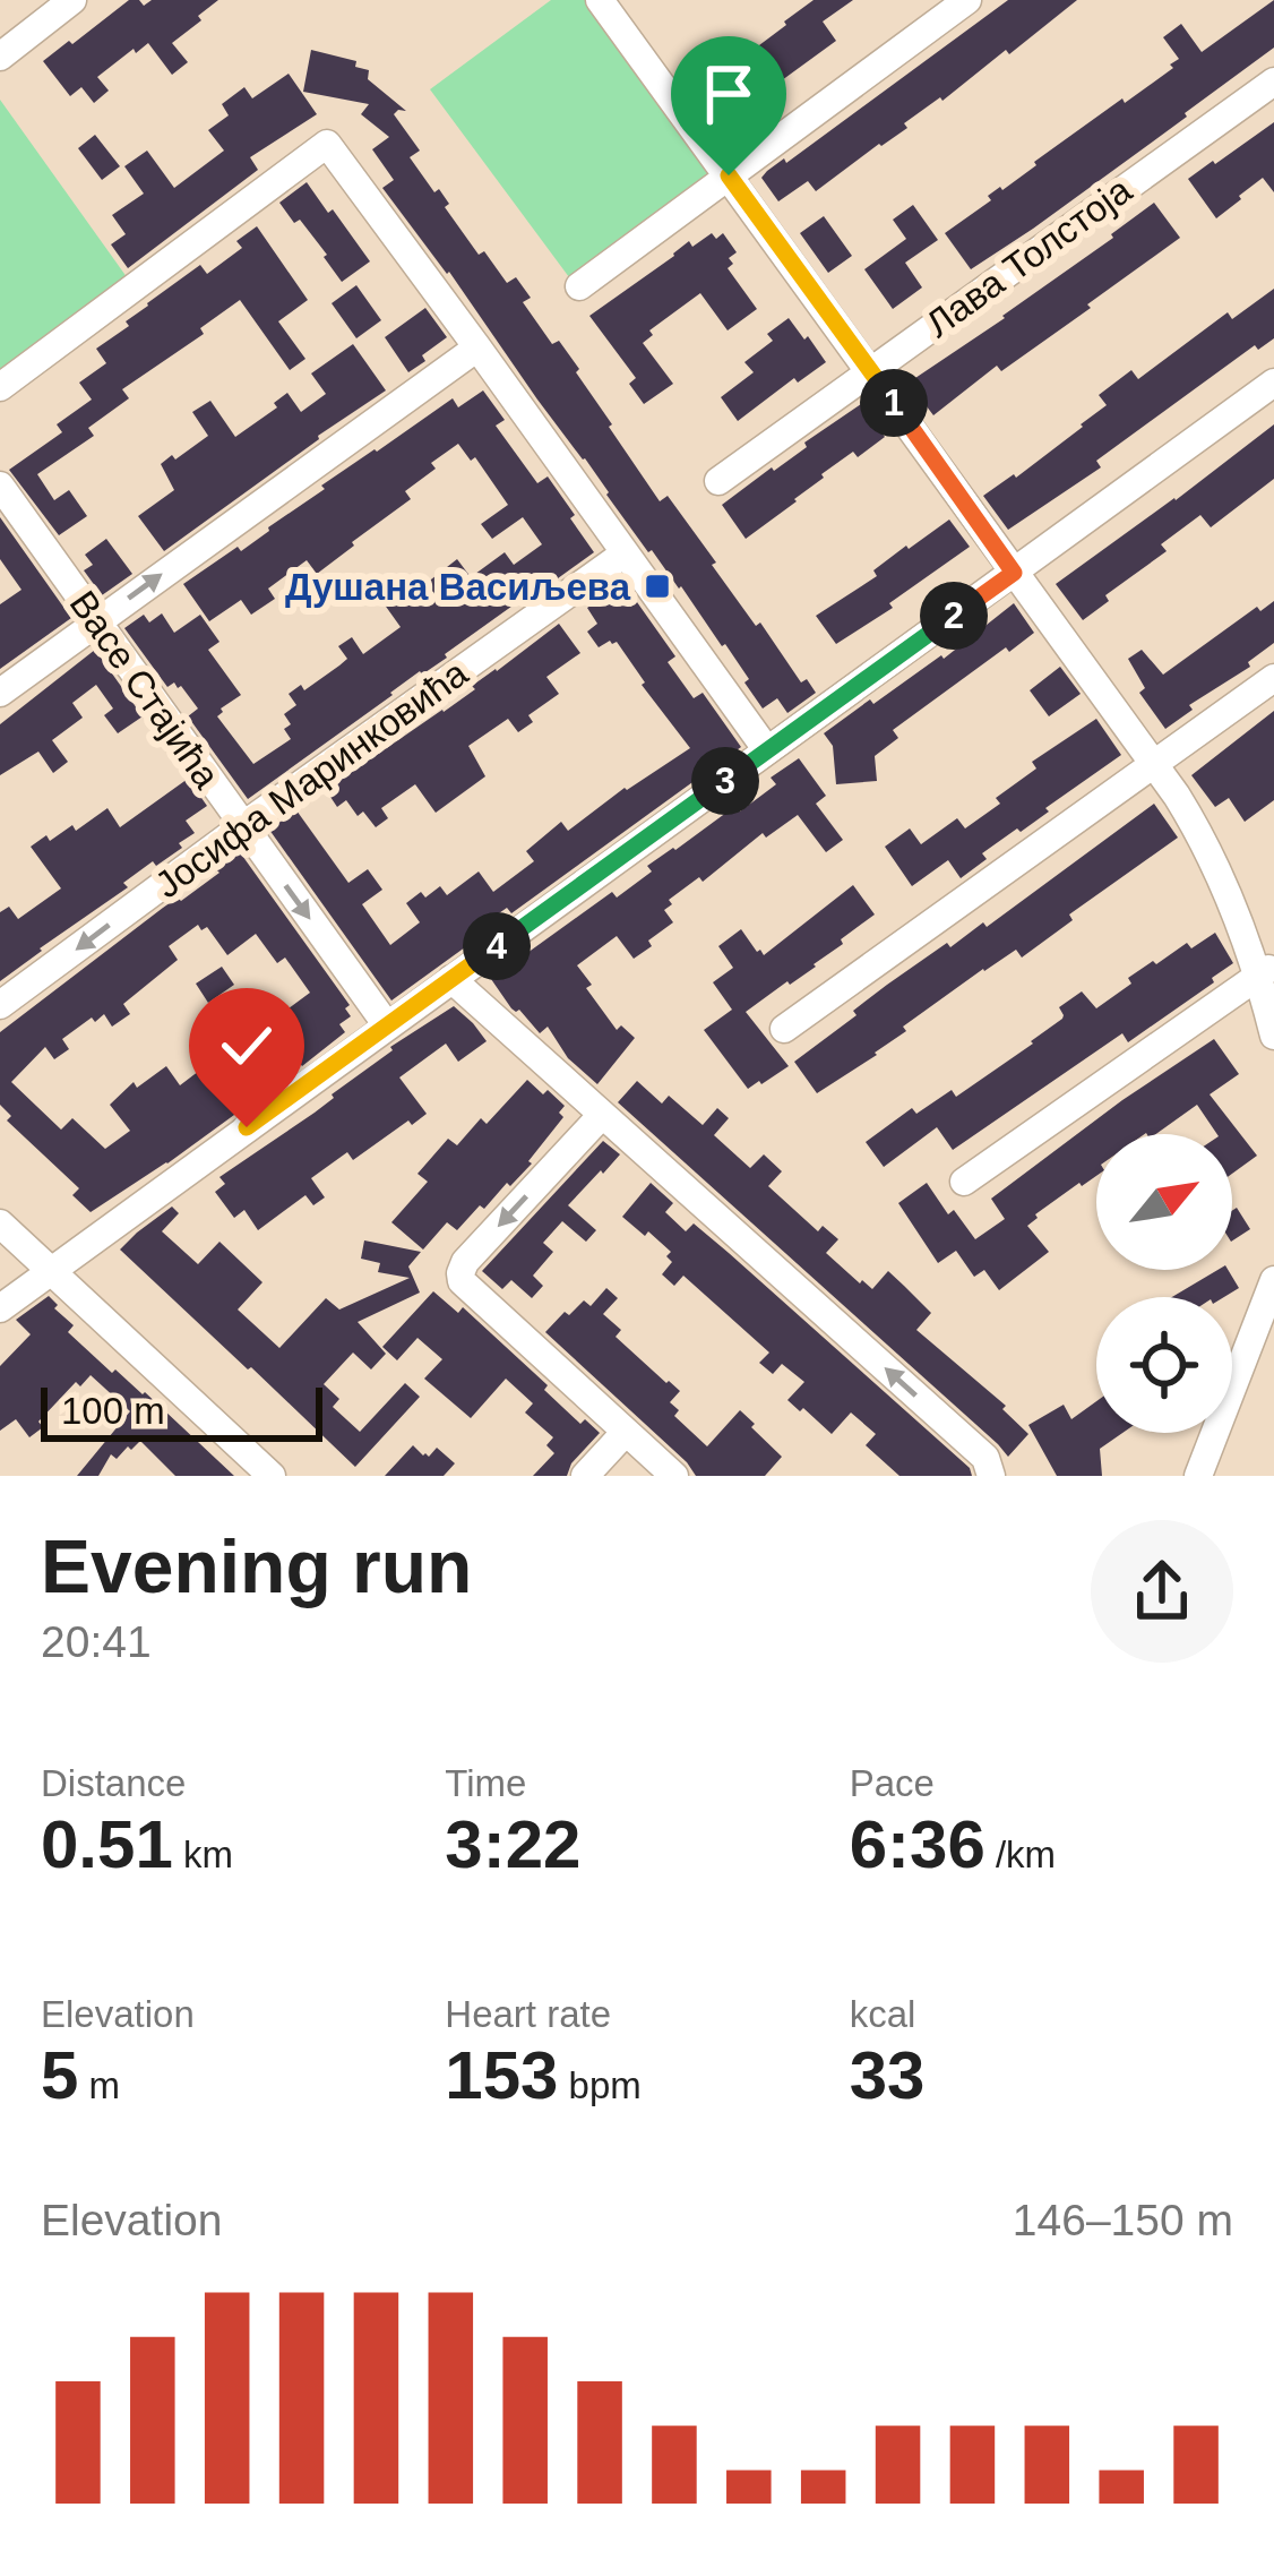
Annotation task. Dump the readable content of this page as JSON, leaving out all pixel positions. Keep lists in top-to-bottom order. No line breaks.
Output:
{"streets":{"street":["Лава Толстоја","Васе Стајића","Јосифа Маринковића"]},"crossings":[["Васе Стајића","Јосифа Маринковића"]],"one_way":["Васе Стајића","Јосифа Маринковића"],"places":{"transit":["Душана Васиљева"]},"scale_bar":"100 m","north":"top right","page":{"pins":["1","2","3","4"],"scale":"100 m","heading":["Evening run","20:41"],"stats":[["Distance","0.51 km"],["Time","3:22"],["Pace","6:36 /km"],["Elevation","5 m"],["Heart rate","153 bpm"],["kcal","33"]],"chart":["Elevation","146–150 m"]}}
